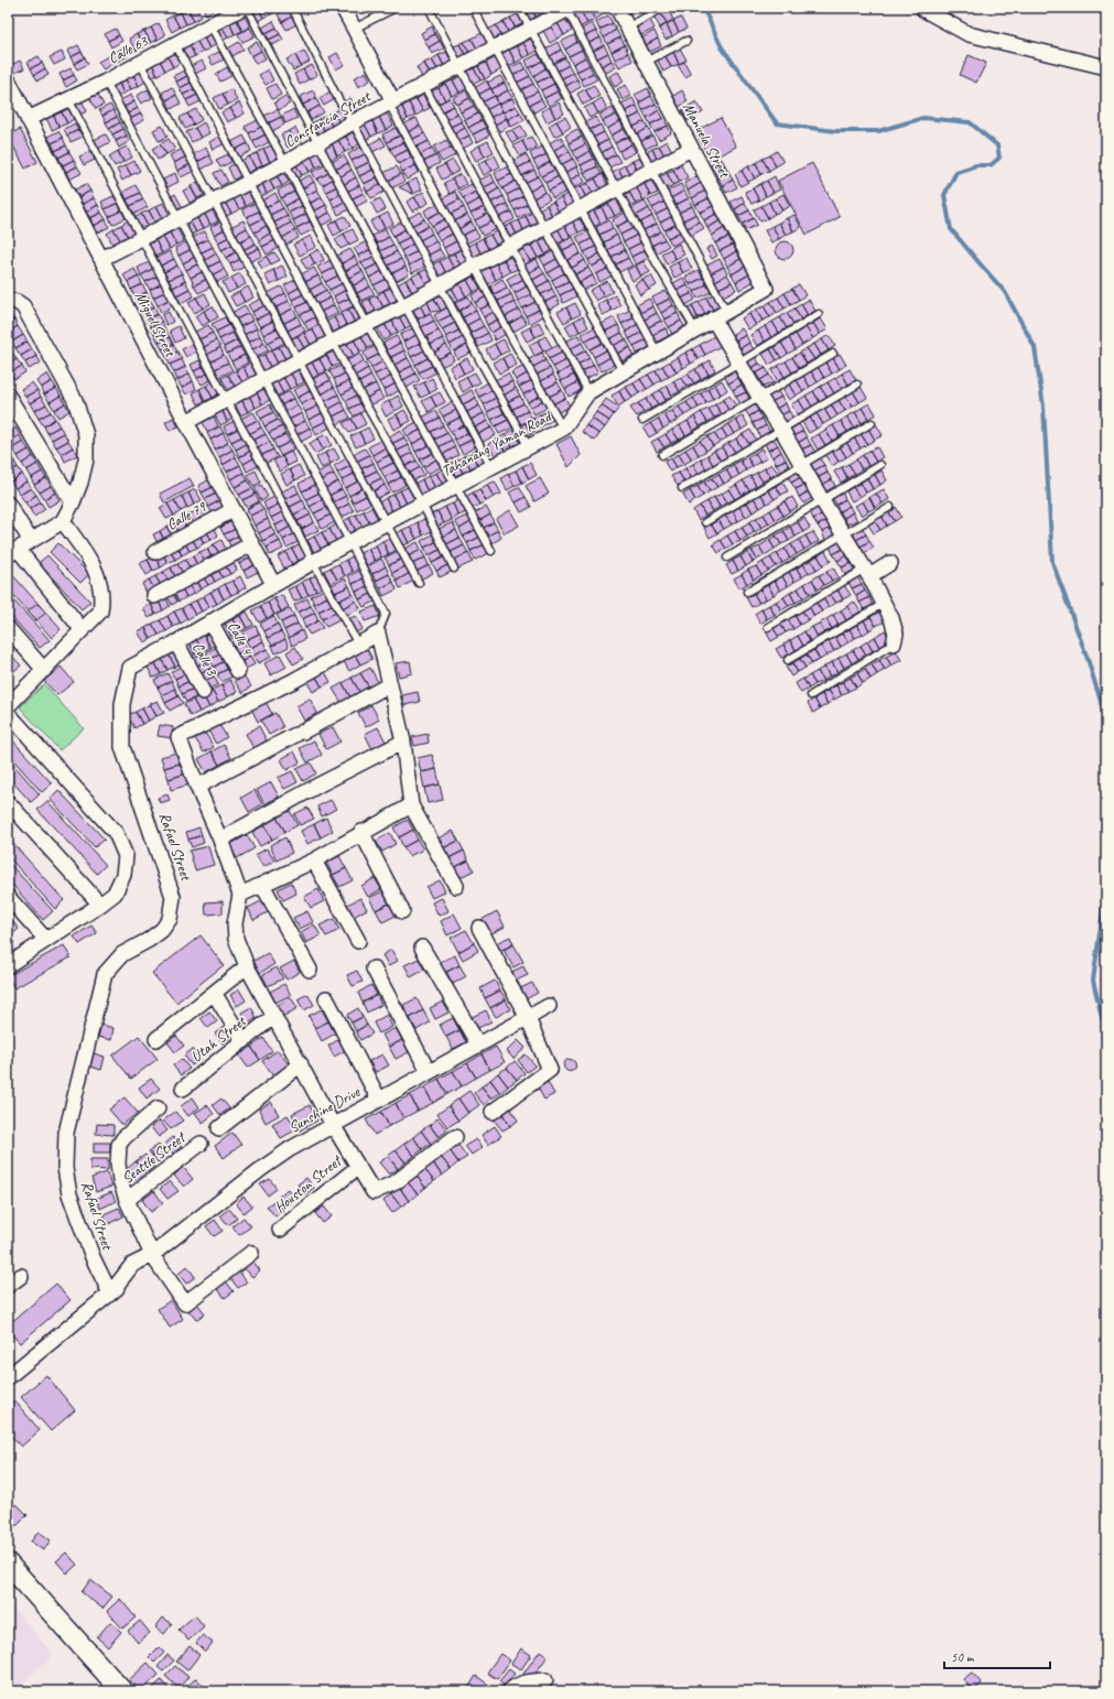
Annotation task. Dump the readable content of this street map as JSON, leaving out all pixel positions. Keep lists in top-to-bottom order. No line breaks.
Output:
{"streets":{"street":["Calle 63","Constancia Street","Manuela Street","Miguel Street","Tahanang Yaman Road","Calle 79","Calle 4","Calle 3","Rafael Street","Utah Street","Sunshine Drive","Seattle Street","Houston Street"]},"crossings":[["Calle 63","Miguel Street"],["Constancia Street","Miguel Street"],["Manuela Street","Tahanang Yaman Road"],["Miguel Street","Tahanang Yaman Road"],["Miguel Street","Calle 79"],["Miguel Street","Rafael Street"],["Tahanang Yaman Road","Rafael Street"],["Calle 4","Rafael Street"],["Calle 3","Rafael Street"],["Rafael Street","Sunshine Drive"]],"scale_bar":"50 m"}
